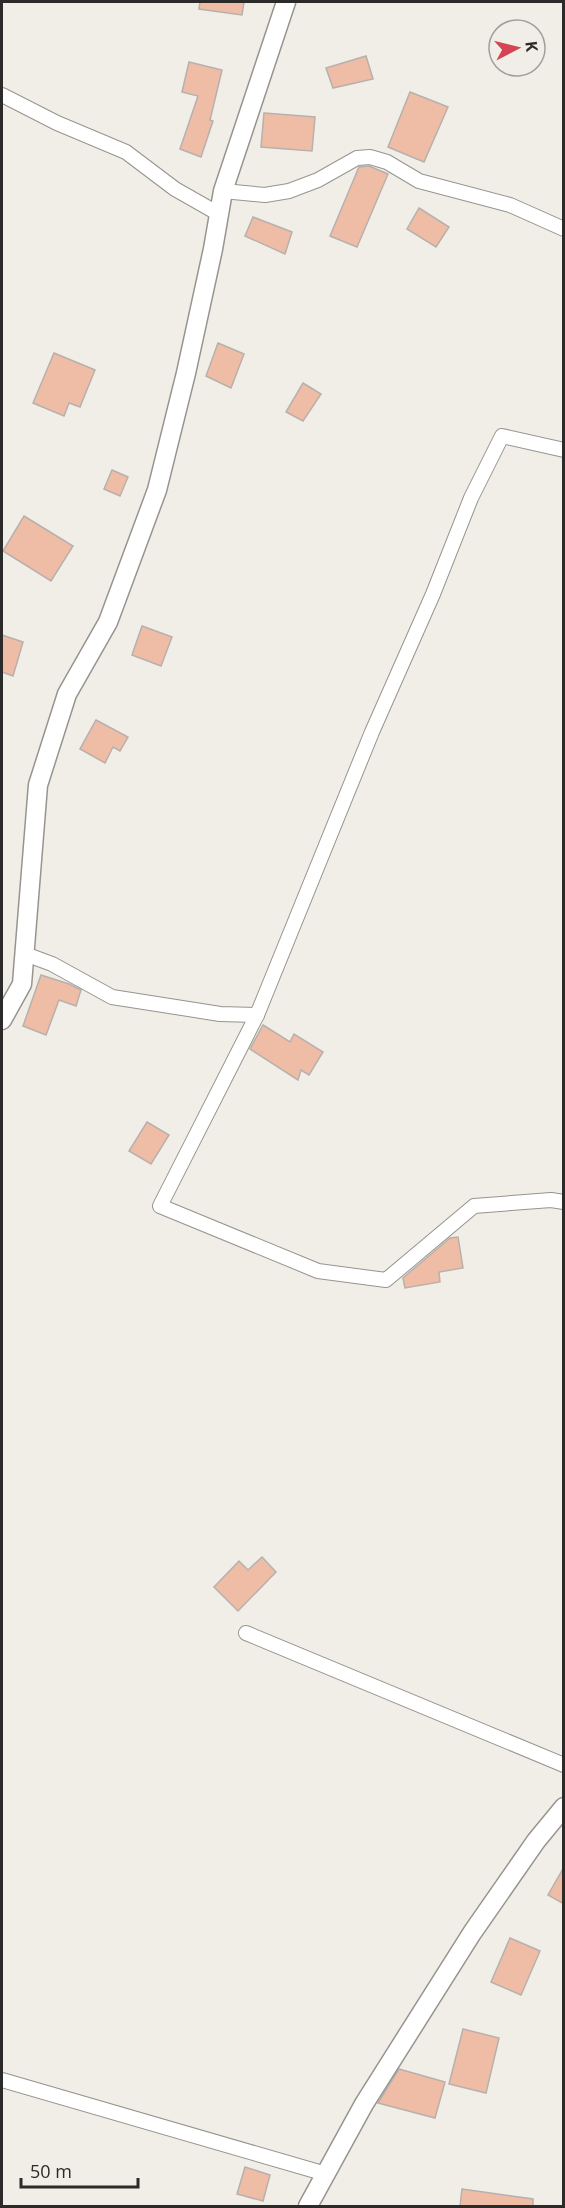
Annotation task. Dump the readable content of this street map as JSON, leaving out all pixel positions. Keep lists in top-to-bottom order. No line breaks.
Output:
{"scale_bar":"50 m","north":"right"}
